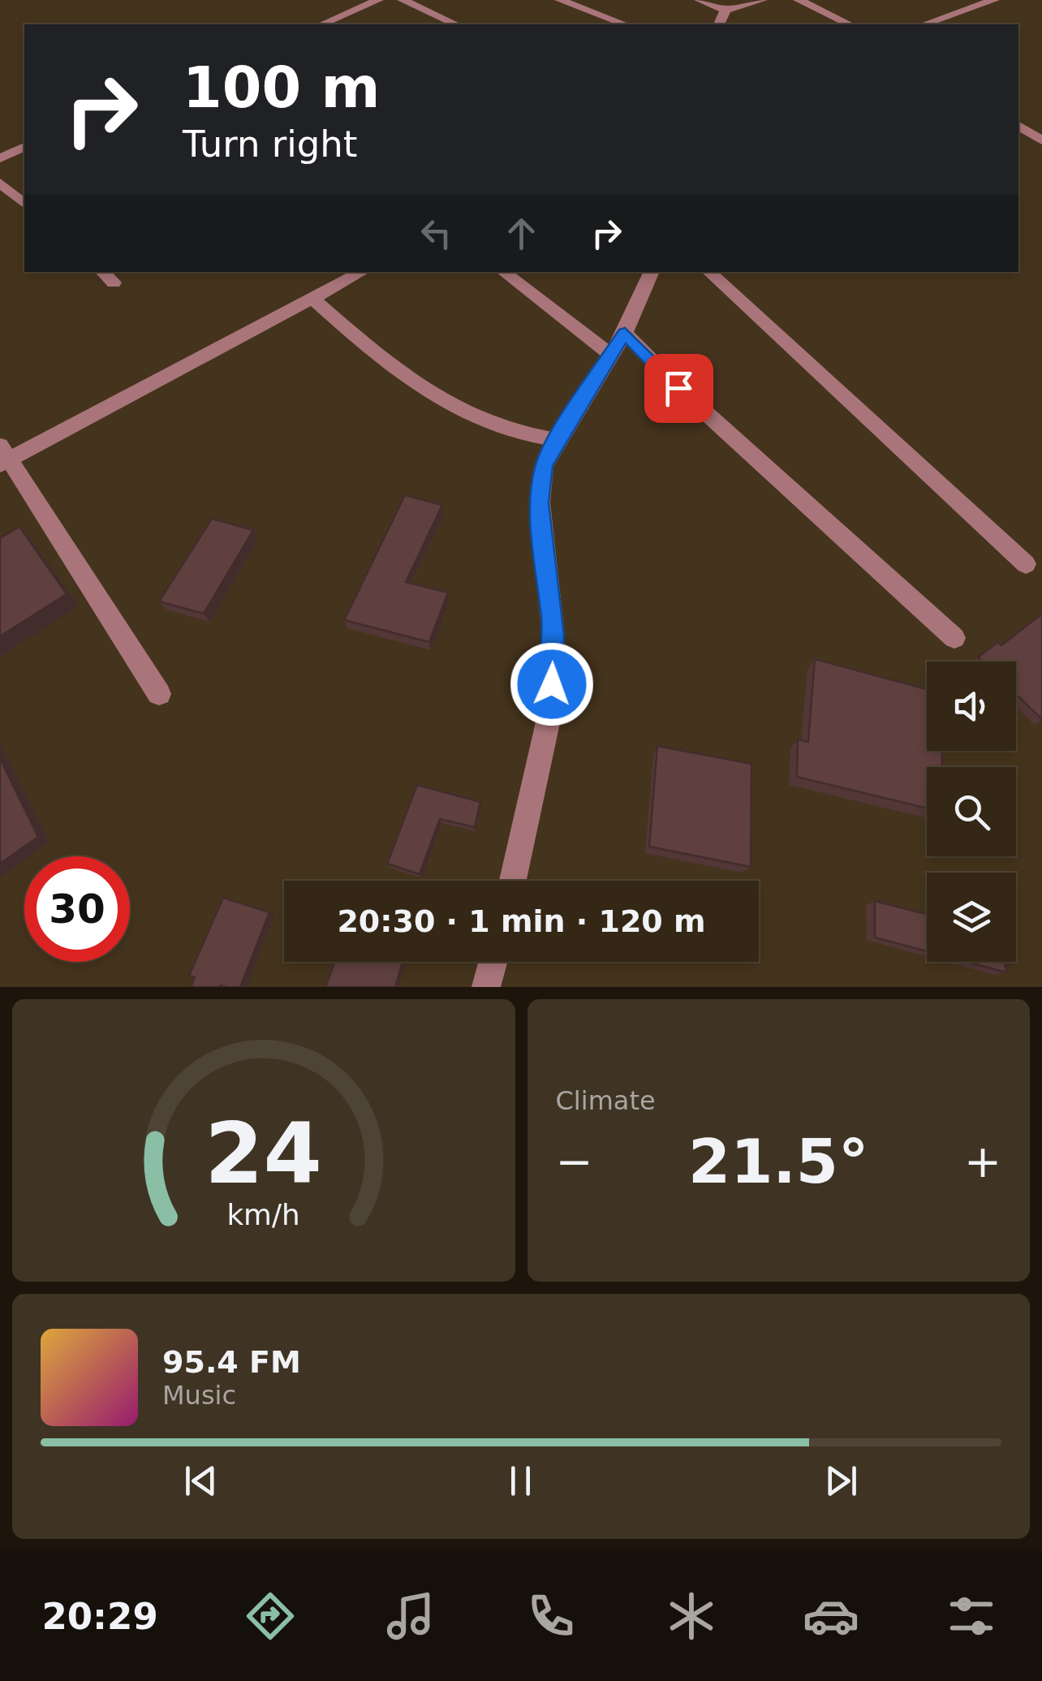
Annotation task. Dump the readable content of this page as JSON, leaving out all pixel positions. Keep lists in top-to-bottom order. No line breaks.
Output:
{"page":{"turn":["100 m","Turn right"],"limit":"30","trip":"20:30 · 1 min · 120 m","tile":"Climate","heat":["−","21.5°","+"],"song":["95.4 FM","Music"],"tabs":"20:29","gauge":["24","km/h"]}}
